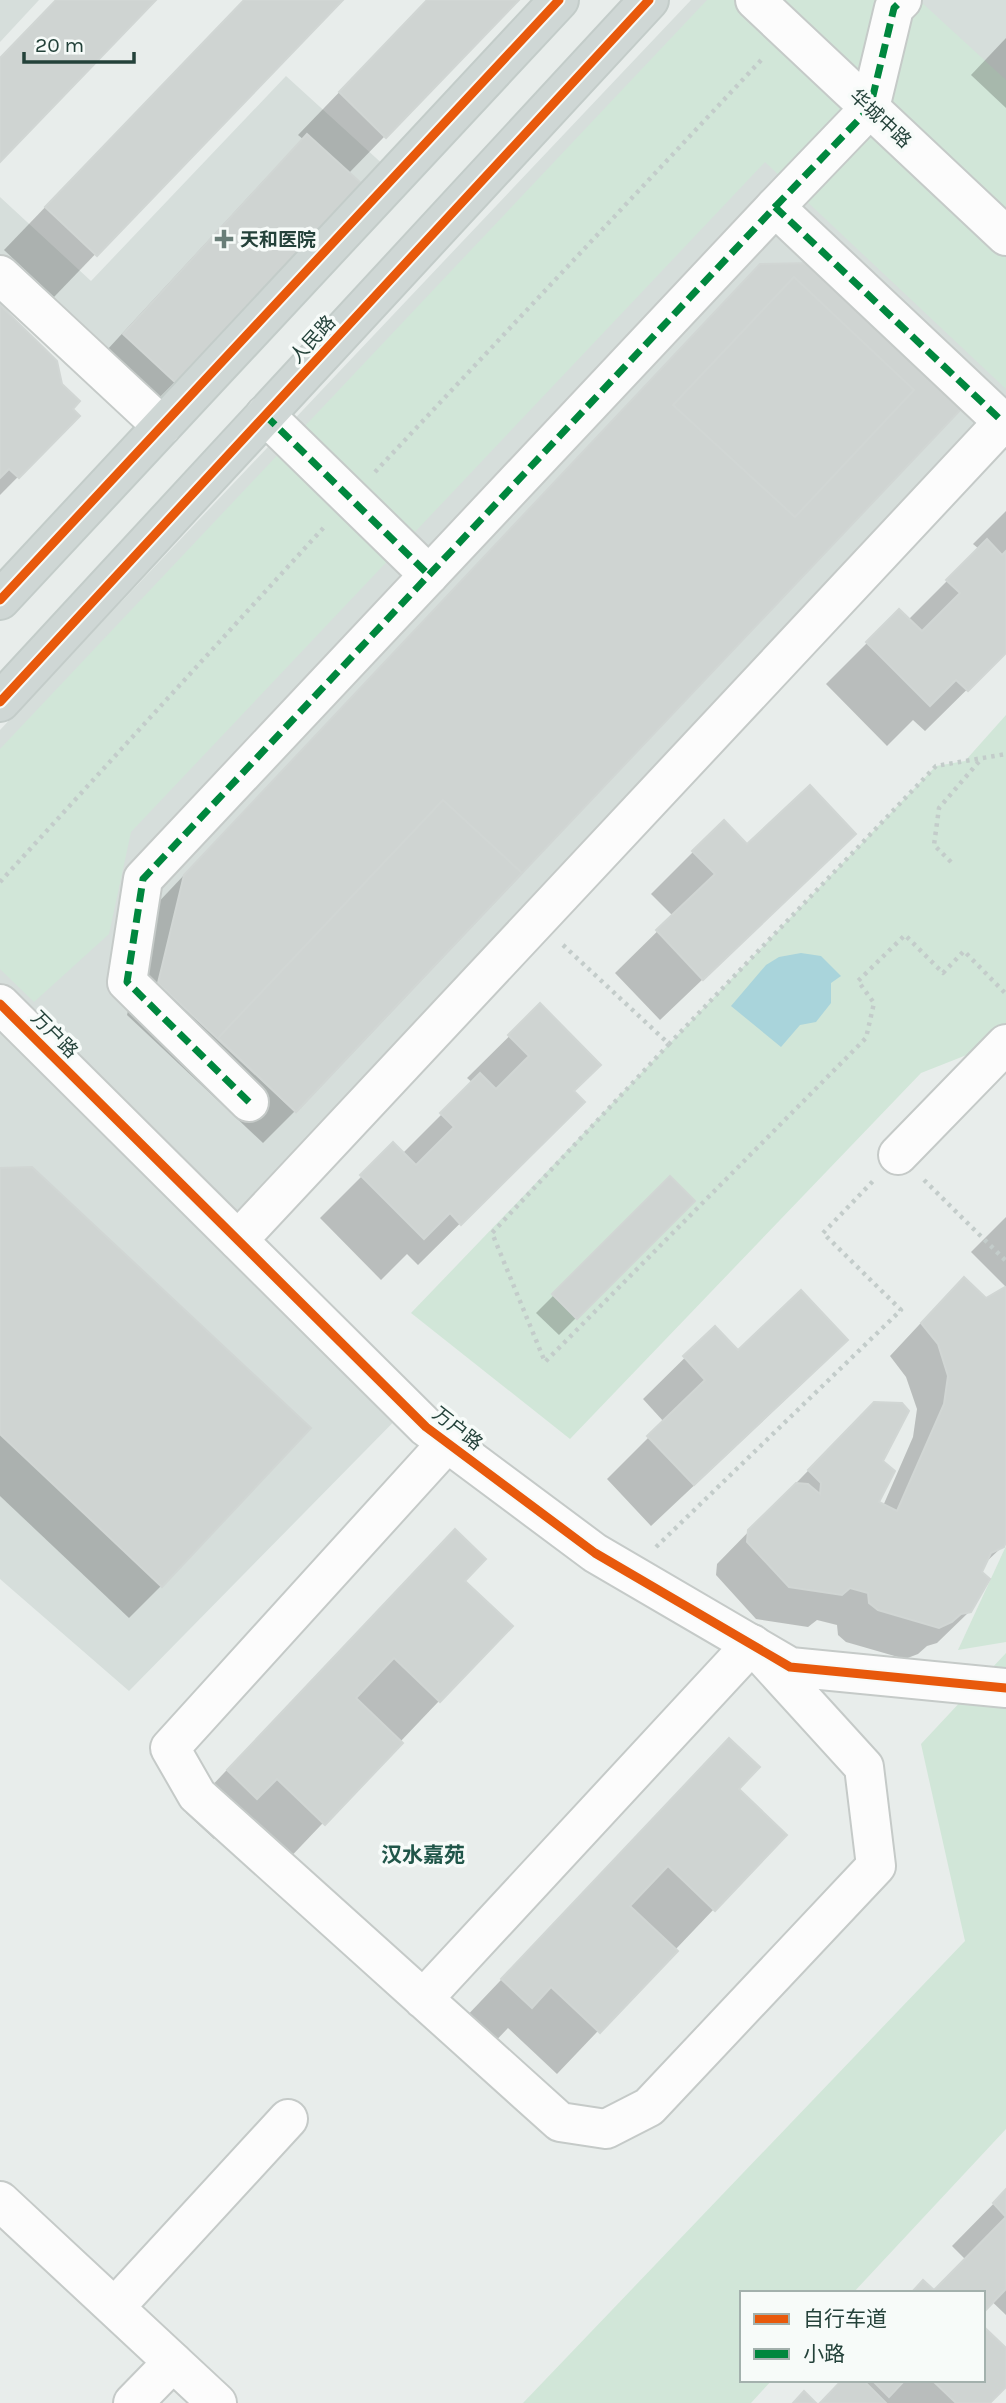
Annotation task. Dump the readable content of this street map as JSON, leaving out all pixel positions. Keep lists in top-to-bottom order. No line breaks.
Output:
{"streets":{"main road":["人民路"],"street":["华城中路","万户路"]},"districts":["汉水嘉苑"],"places":{"health":["天和医院"]},"legend":["自行车道","小路"],"scale_bar":"20 m"}
